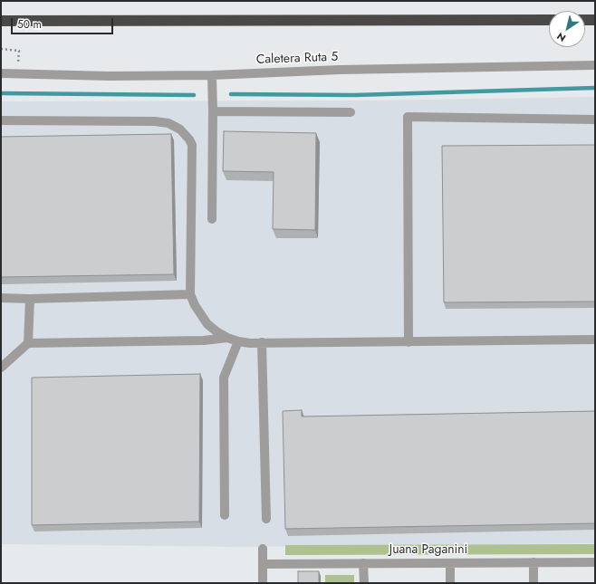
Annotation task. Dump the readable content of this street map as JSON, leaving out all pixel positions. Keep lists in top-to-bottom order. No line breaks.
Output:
{"streets":{"street":["Caletera Ruta 5","Juana Paganini"]},"scale_bar":"50 m","north":"bottom left"}
